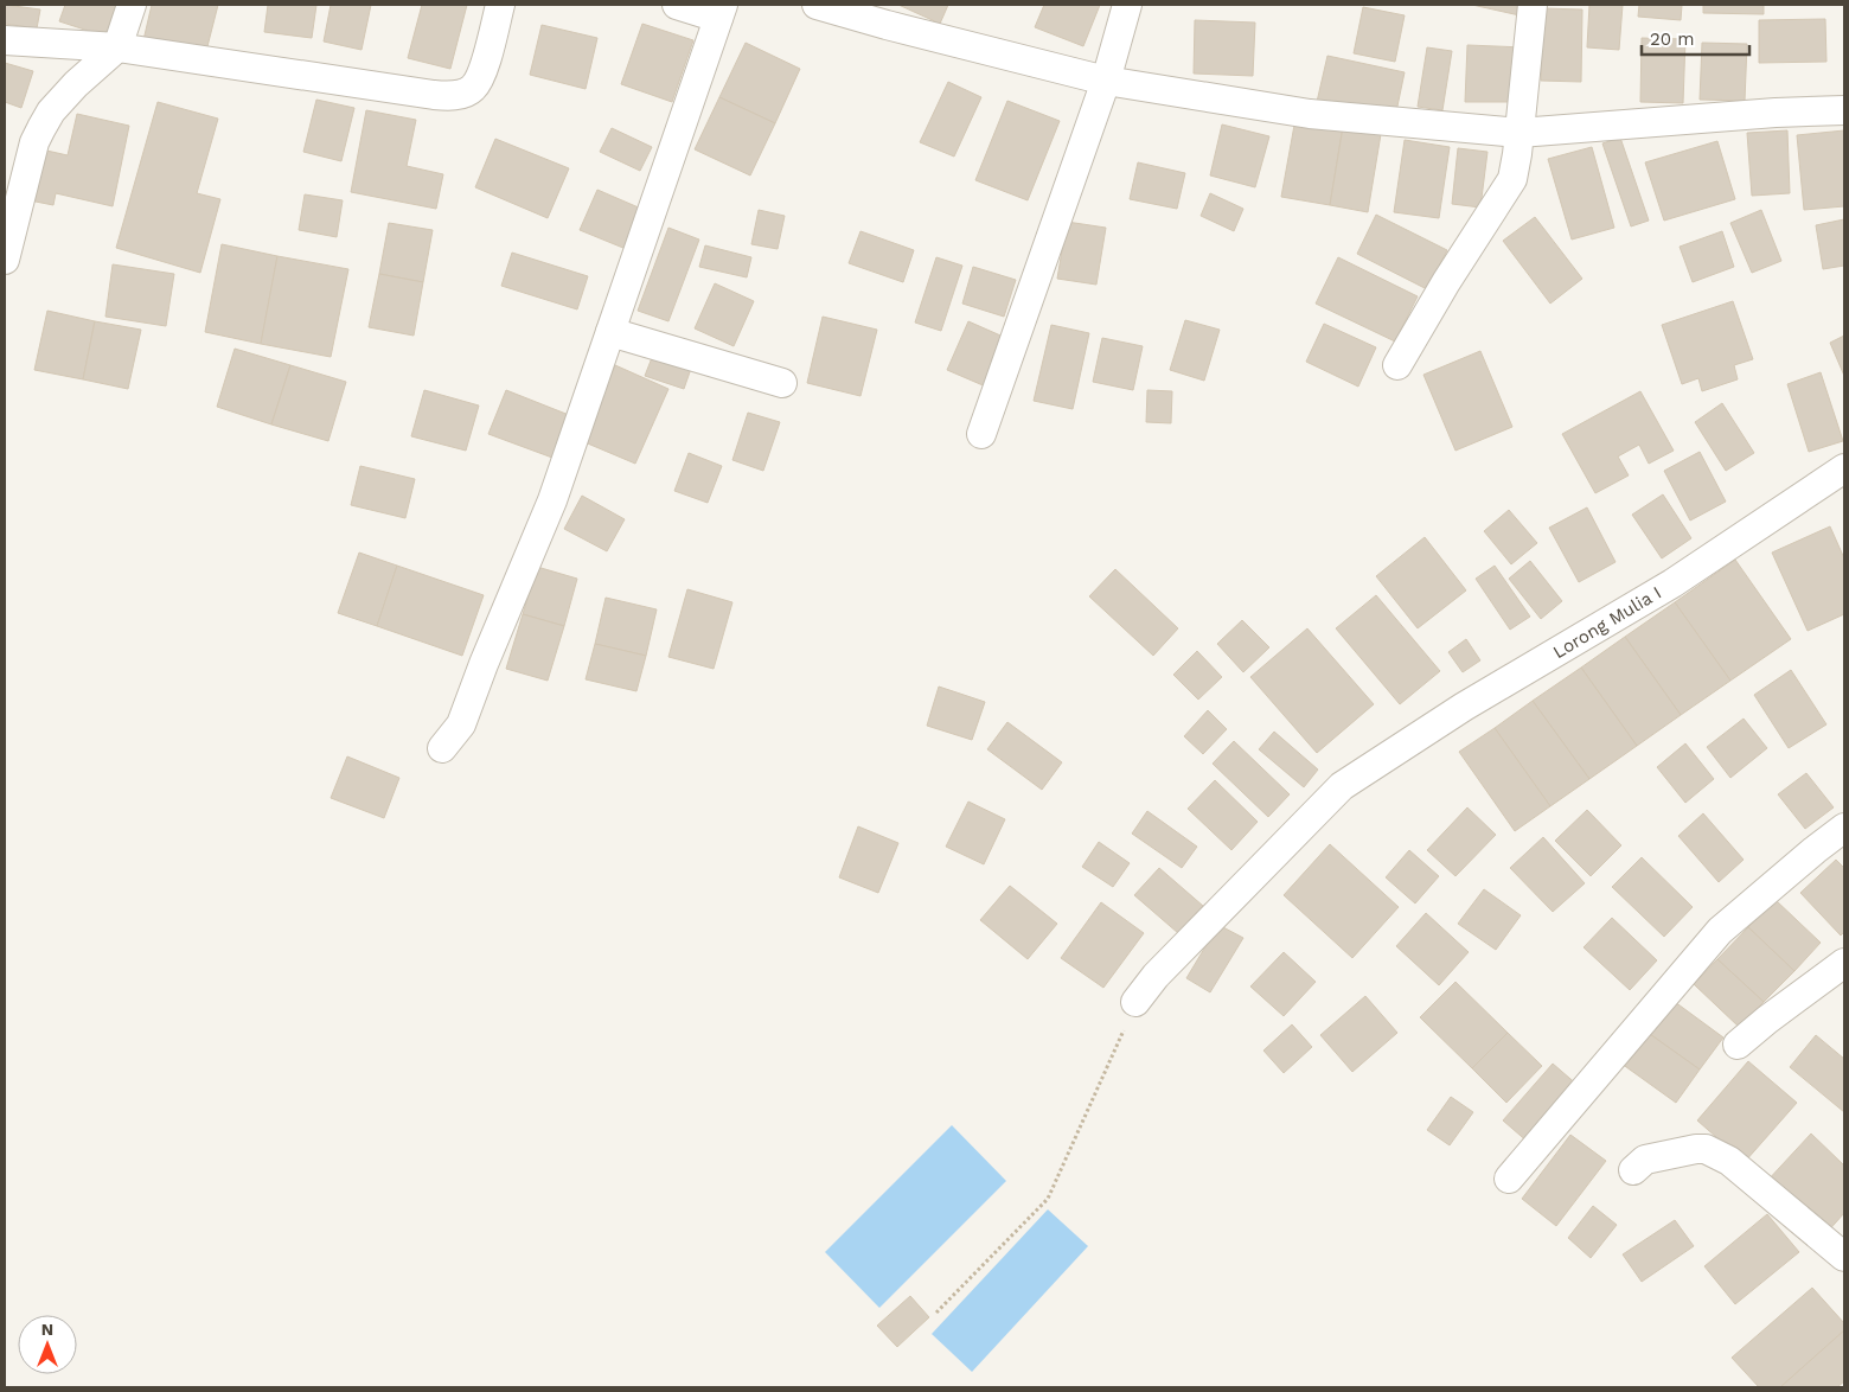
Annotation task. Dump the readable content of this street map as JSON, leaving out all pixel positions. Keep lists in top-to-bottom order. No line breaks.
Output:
{"streets":{"street":["Lorong Mulia I"]},"scale_bar":"20 m","north":"top"}
